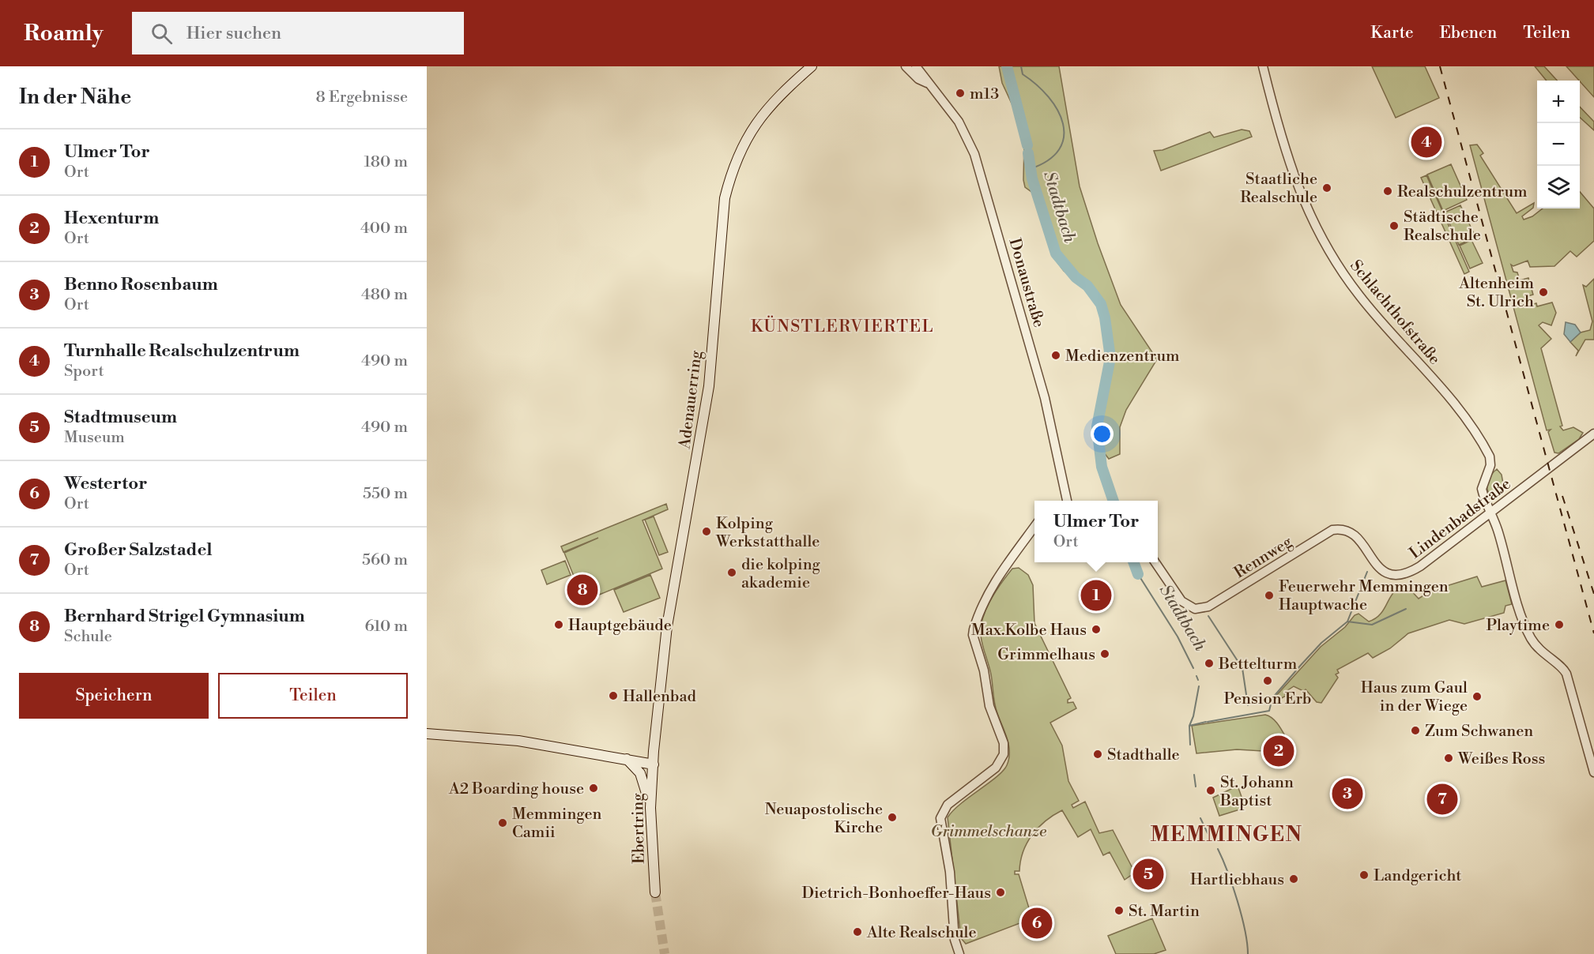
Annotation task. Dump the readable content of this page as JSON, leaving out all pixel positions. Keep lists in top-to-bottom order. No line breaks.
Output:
{"streets":{"main road":["Adenauerring","Ebertring"],"street":["Donaustraße","Schlachthofstraße","Lindenbadstraße","Rennweg"]},"crossings":[["Schlachthofstraße","Lindenbadstraße"],["Adenauerring","Ebertring"],["Lindenbadstraße","Rennweg"]],"districts":["KÜNSTLERVIERTEL","MEMMINGEN"],"water":["Stadtbach"],"parks":["Grimmelschanze"],"places":["m13","Staatliche Realschule","Realschulzentrum","Städtische Realschule","Altenheim St. Ulrich","Medienzentrum","Kolping Werkstatthalle","die kolping akademie","Feuerwehr Memmingen Hauptwache","Hauptgebäude","Playtime","Max.Kolbe Haus","Grimmelhaus","Bettelturm","Pension Erb","Hallenbad","Haus zum Gaul in der Wiege","Zum Schwanen","Stadthalle","Weißes Ross","A2 Boarding house","St. Johann Baptist","Neuapostolische Kirche","Memmingen Camii","Landgericht","Hartliebhaus","Dietrich-Bonhoeffer-Haus","St. Martin","Alte Realschule"],"page":{"header":"Roamly","search":"Hier suchen","nav":["Karte","Ebenen","Teilen"],"heading":["In der Nähe","8 Ergebnisse"],"map_buttons":["+","−"],"pins":["4","8","1","2","3","7","5","6"],"list":[{"mark":"1","name":"Ulmer Tor","note":"Ort","value":"180 m"},{"mark":"2","name":"Hexenturm","note":"Ort","value":"400 m"},{"mark":"3","name":"Benno Rosenbaum","note":"Ort","value":"480 m"},{"mark":"4","name":"Turnhalle Realschulzentrum","note":"Sport","value":"490 m"},{"mark":"5","name":"Stadtmuseum","note":"Museum","value":"490 m"},{"mark":"6","name":"Westertor","note":"Ort","value":"550 m"},{"mark":"7","name":"Großer Salzstadel","note":"Ort","value":"560 m"},{"mark":"8","name":"Bernhard Strigel Gymnasium","note":"Schule","value":"610 m"}],"popup":["Ulmer Tor","Ort"],"buttons":["Speichern","Teilen"]}}
